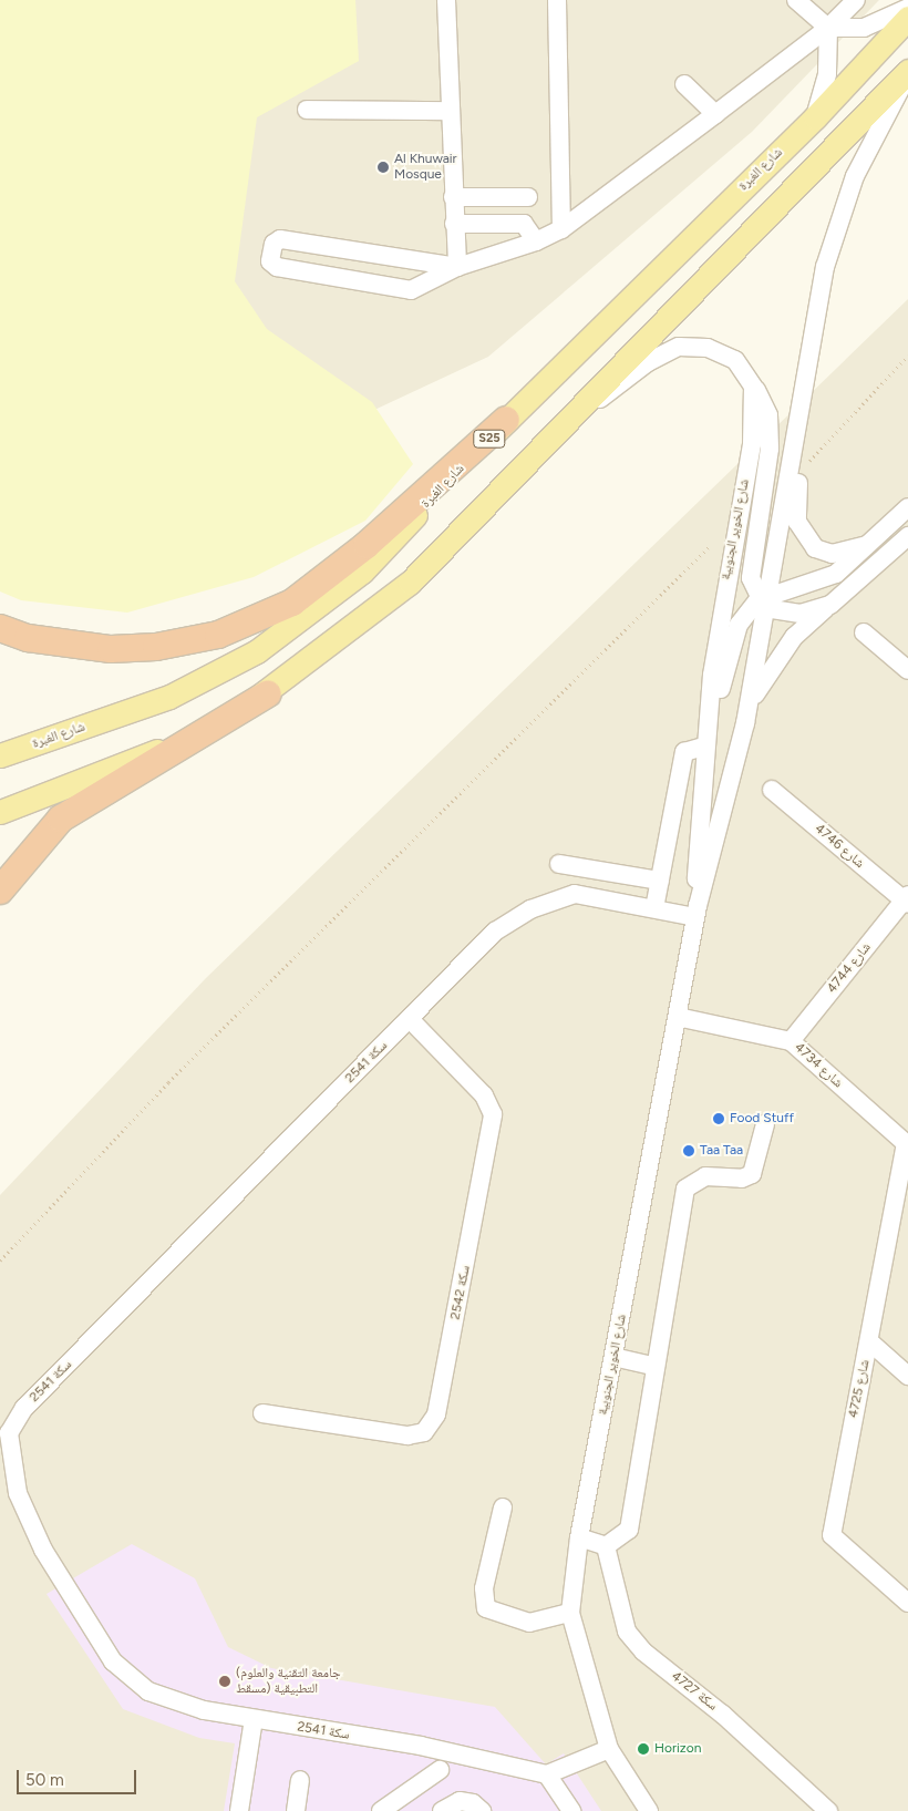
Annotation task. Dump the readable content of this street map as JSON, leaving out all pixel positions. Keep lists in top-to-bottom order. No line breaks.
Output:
{"streets":{"main road":["شارع الغبرة","S25"],"street":["شارع الخوير الجنوبية","4746 شارع","4744 شارع","سكة 2541","4734 شارع","سكة 2542","4725 شارع","سكة 4727"]},"crossings":[["شارع الخوير الجنوبية","سكة 2541"],["شارع الخوير الجنوبية","4734 شارع"],["4746 شارع","4744 شارع"],["4744 شارع","4734 شارع"],["سكة 2541","سكة 2542"],["4734 شارع","4725 شارع"]],"places":["Al Khuwair Mosque","Food Stuff","Taa Taa","(جامعة التقنية والعلوم التطبيقية (مسقط","Horizon"],"scale_bar":"50 m"}
